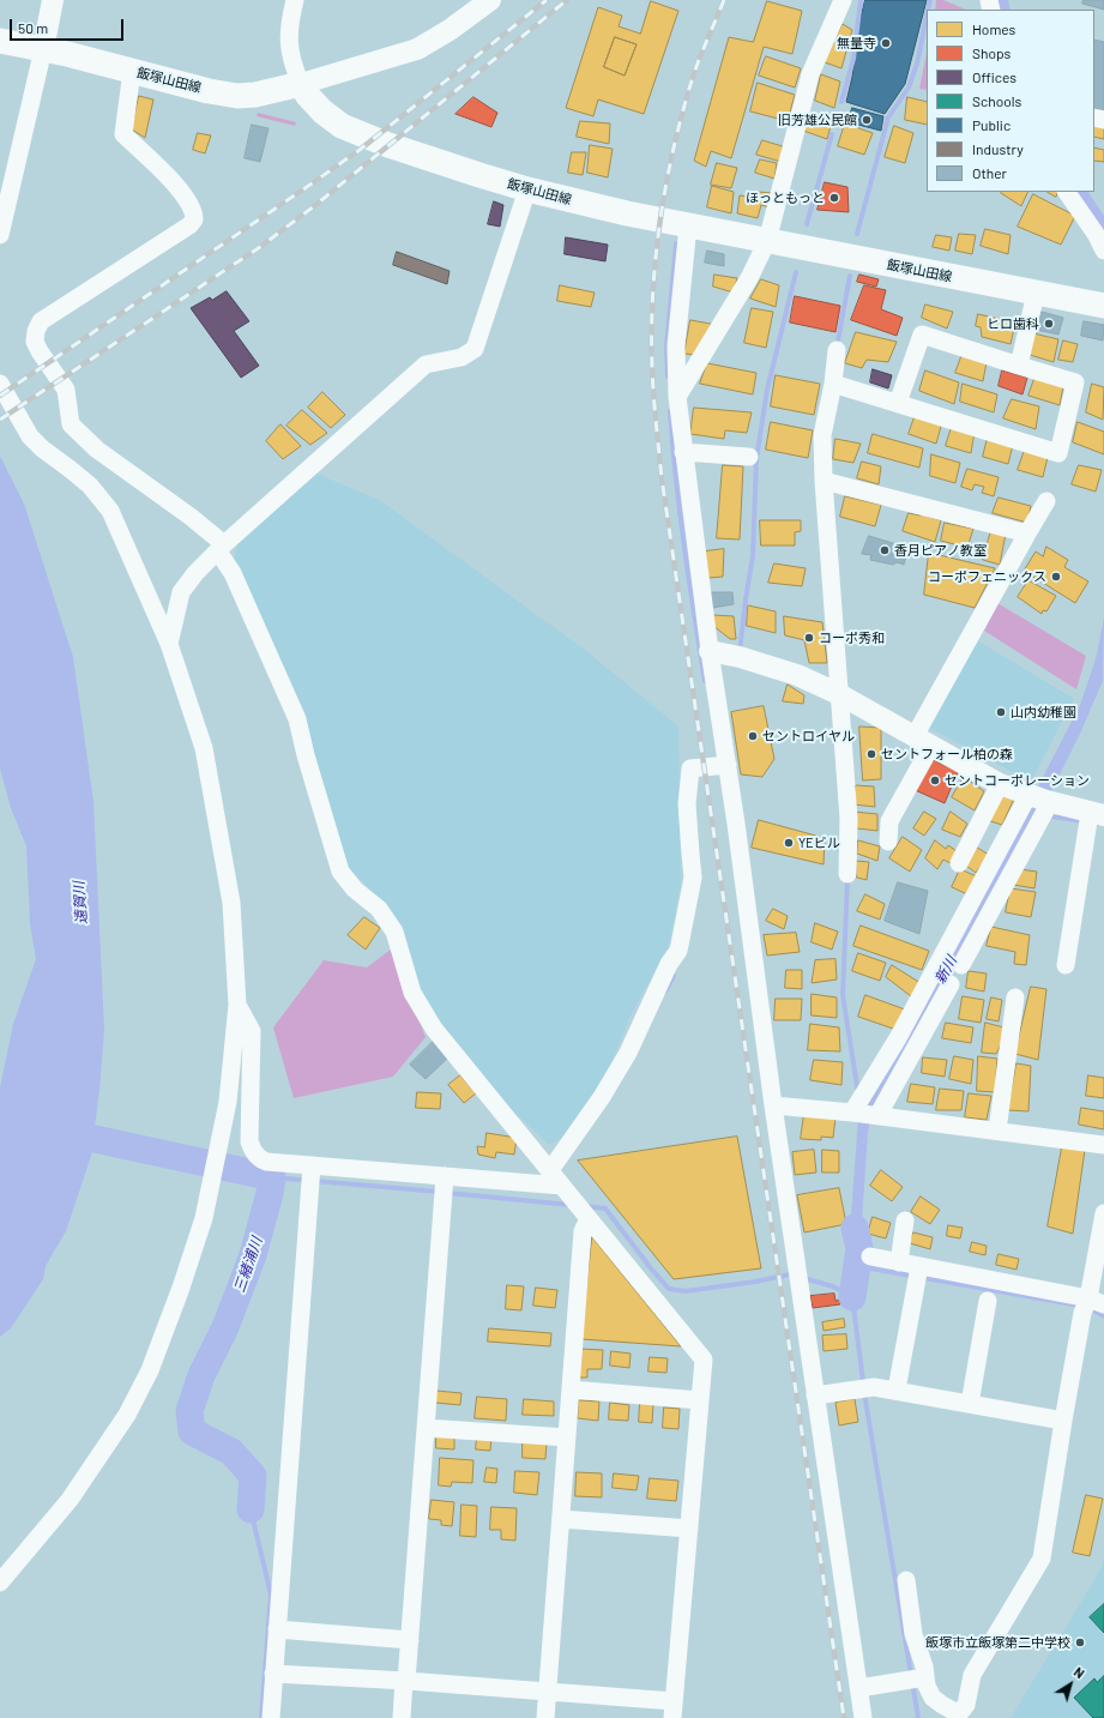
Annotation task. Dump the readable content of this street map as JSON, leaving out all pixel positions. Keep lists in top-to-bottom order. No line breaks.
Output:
{"streets":{"main road":["飯塚山田線"]},"water":["遠賀川","新川","三緒浦川"],"places":["無量寺","旧芳雄公民館","ほっともっと","ヒロ歯科","香月ピアノ教室","コーポフェニックス","コーポ秀和","山内幼稚園","セントロイヤル","セントフォール柏の森","セントコーポレーション","YEビル","飯塚市立飯塚第二中学校"],"legend":["Homes","Shops","Offices","Schools","Public","Industry","Other"],"scale_bar":"50 m","north":"top right"}
